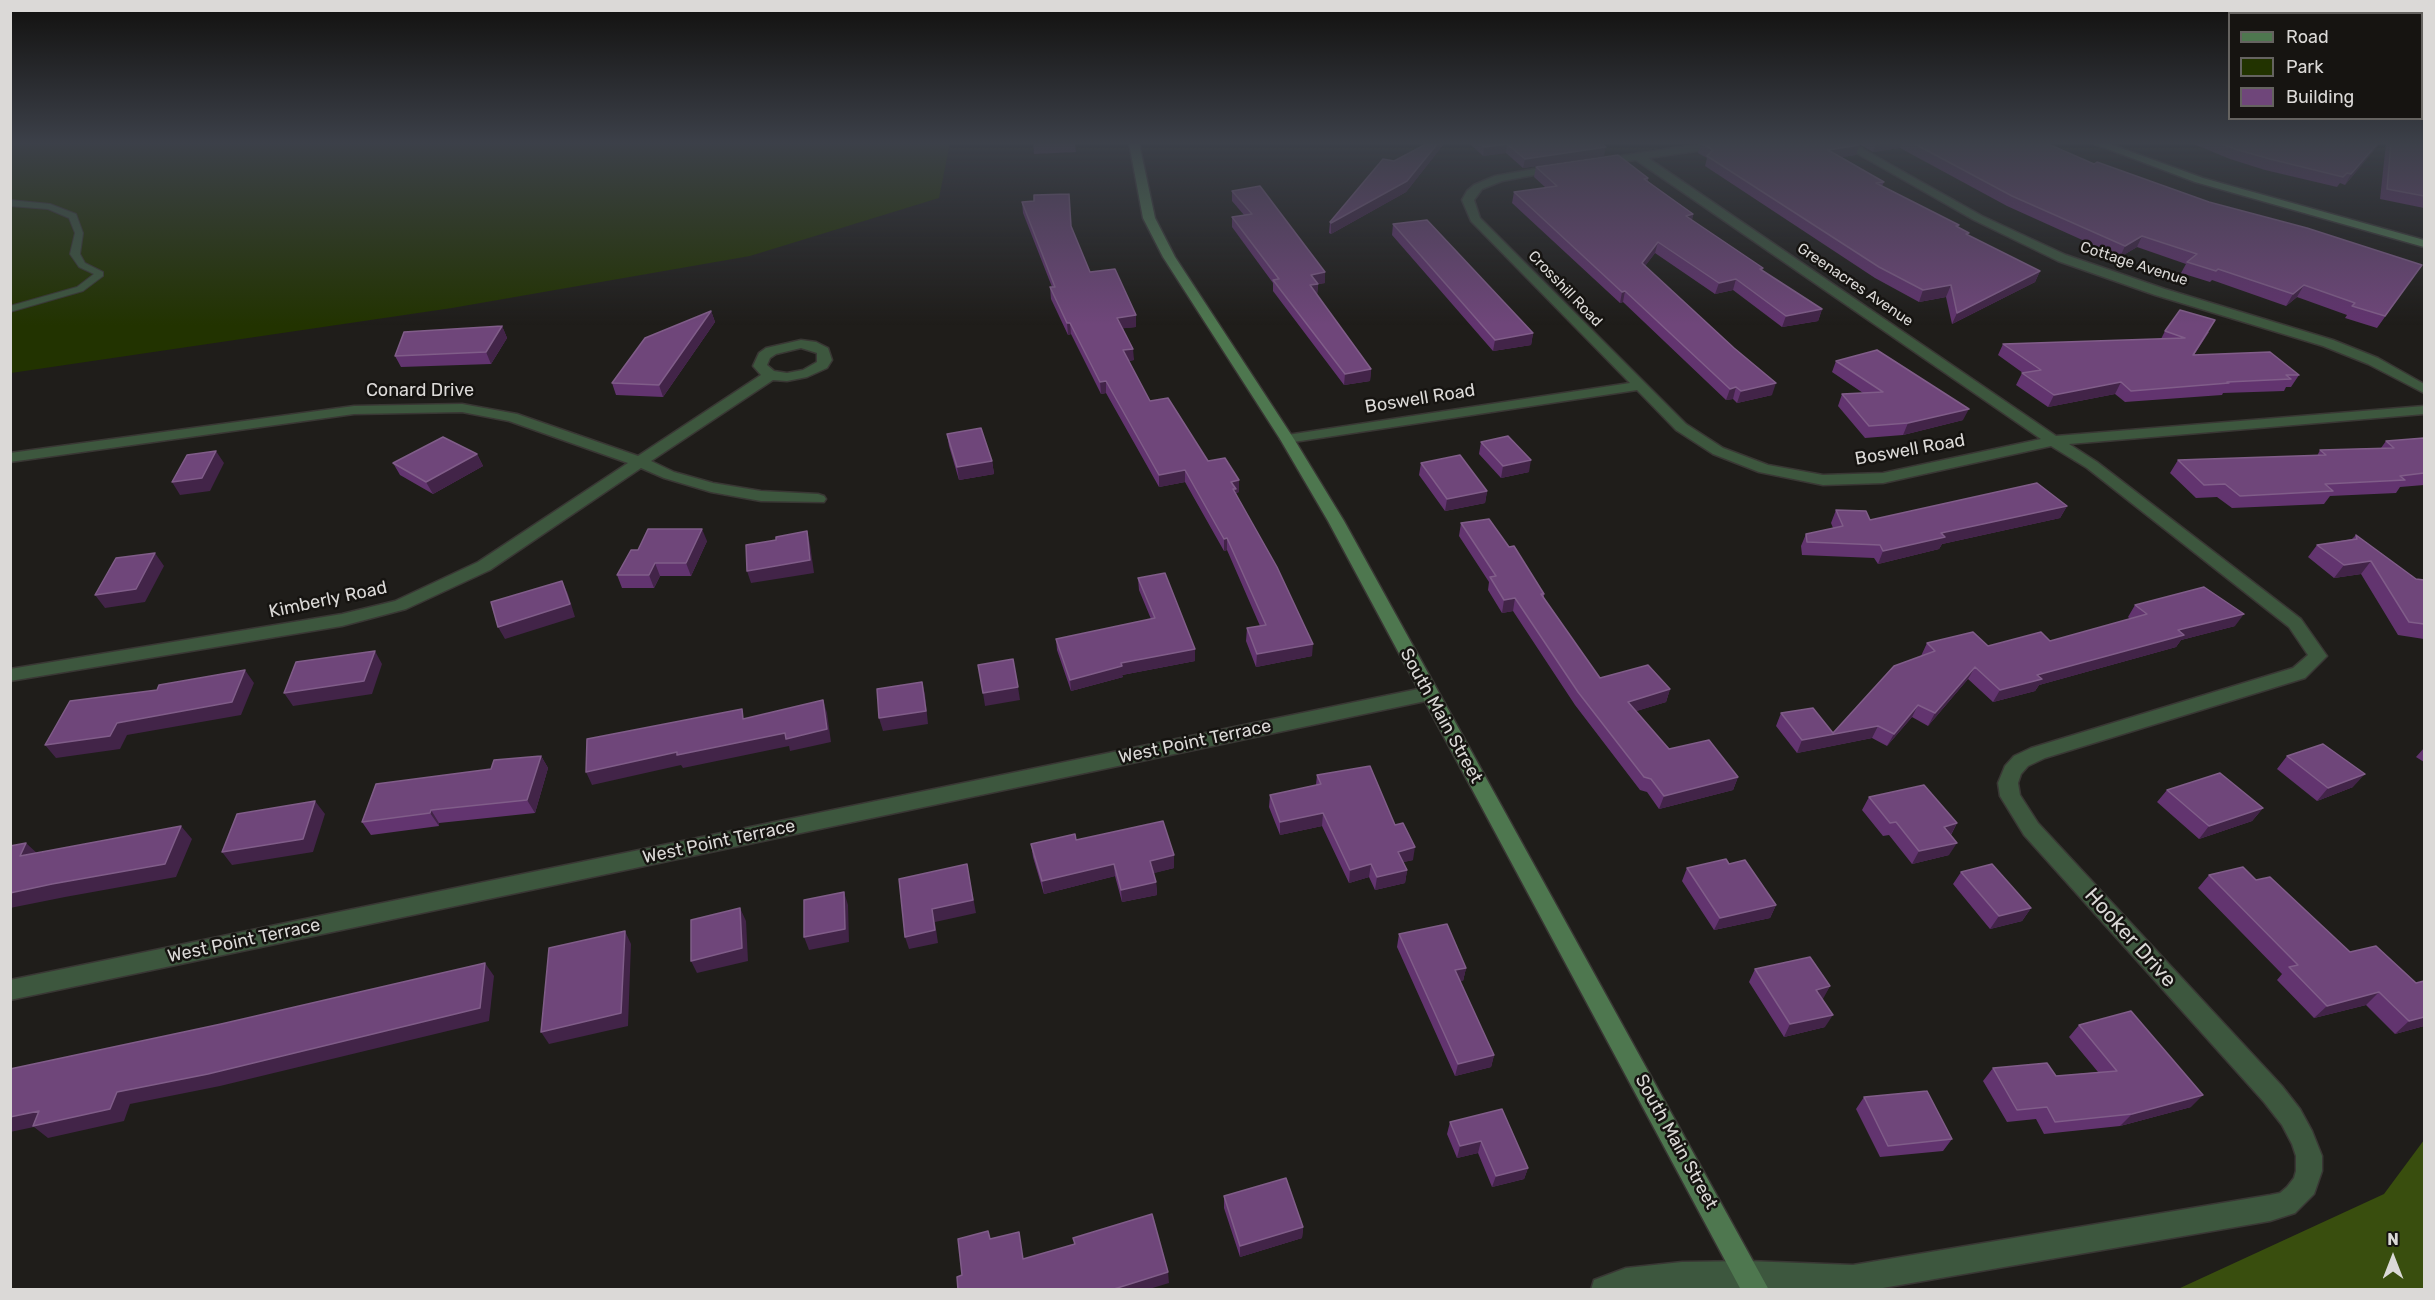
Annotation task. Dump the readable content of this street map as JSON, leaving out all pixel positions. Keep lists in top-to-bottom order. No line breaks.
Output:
{"streets":{"main road":["South Main Street"],"street":["Cottage Avenue","Greenacres Avenue","Crosshill Road","Conard Drive","Boswell Road","Kimberly Road","West Point Terrace","Hooker Drive"]},"crossings":[["Greenacres Avenue","Boswell Road"],["Greenacres Avenue","Hooker Drive"],["Crosshill Road","Boswell Road"],["Conard Drive","Kimberly Road"],["Boswell Road","South Main Street"],["Boswell Road","Hooker Drive"],["South Main Street","West Point Terrace"],["South Main Street","Hooker Drive"]],"legend":["Road","Park","Building"],"north":"top"}
